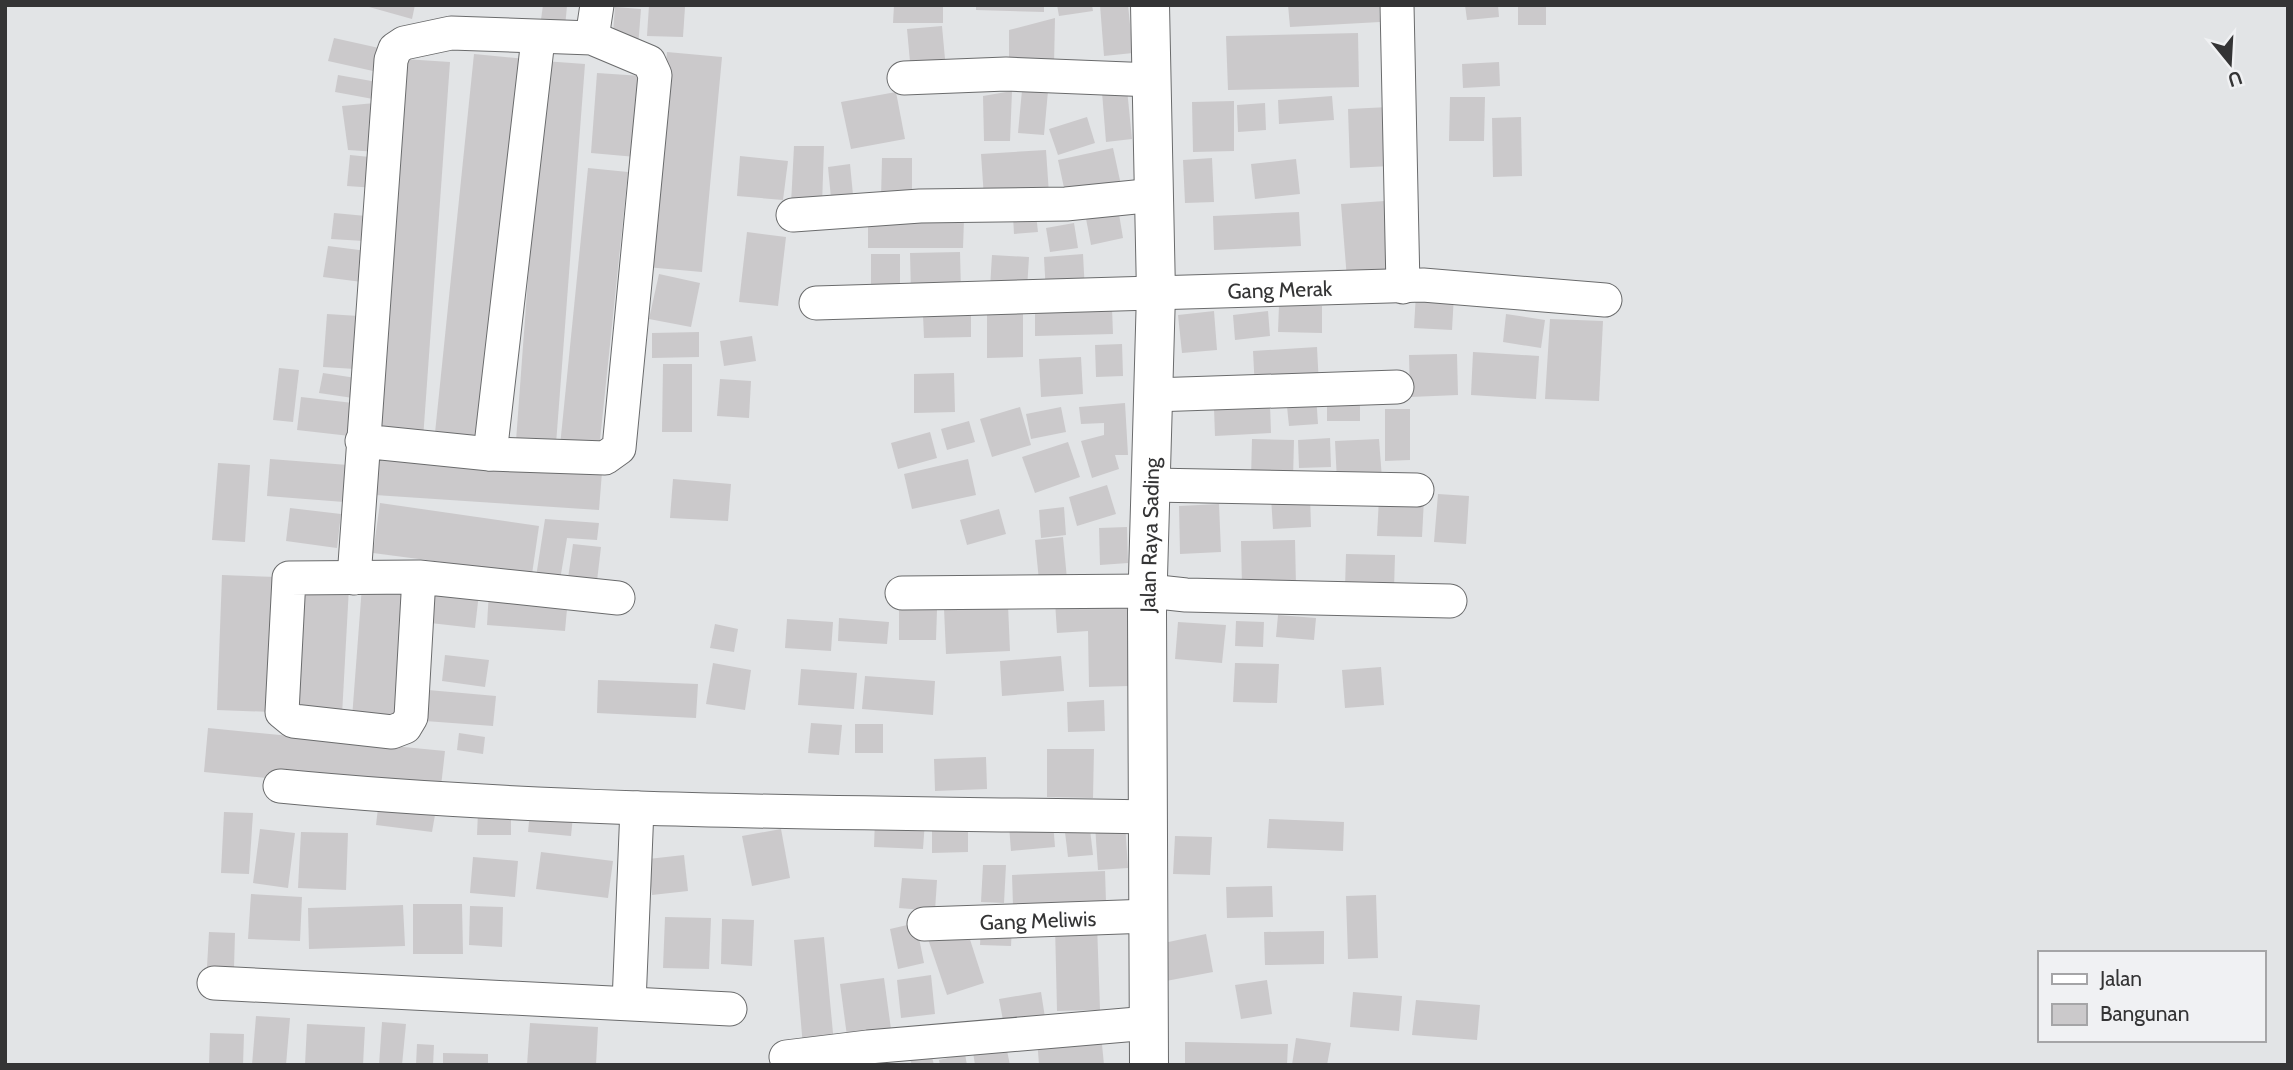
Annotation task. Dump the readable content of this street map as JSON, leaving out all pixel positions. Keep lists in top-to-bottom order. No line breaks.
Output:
{"streets":{"street":["Gang Merak","Jalan Raya Sading","Gang Meliwis"]},"crossings":[["Gang Merak","Jalan Raya Sading"],["Jalan Raya Sading","Gang Meliwis"]],"legend":["Jalan","Bangunan"],"north":"bottom"}
